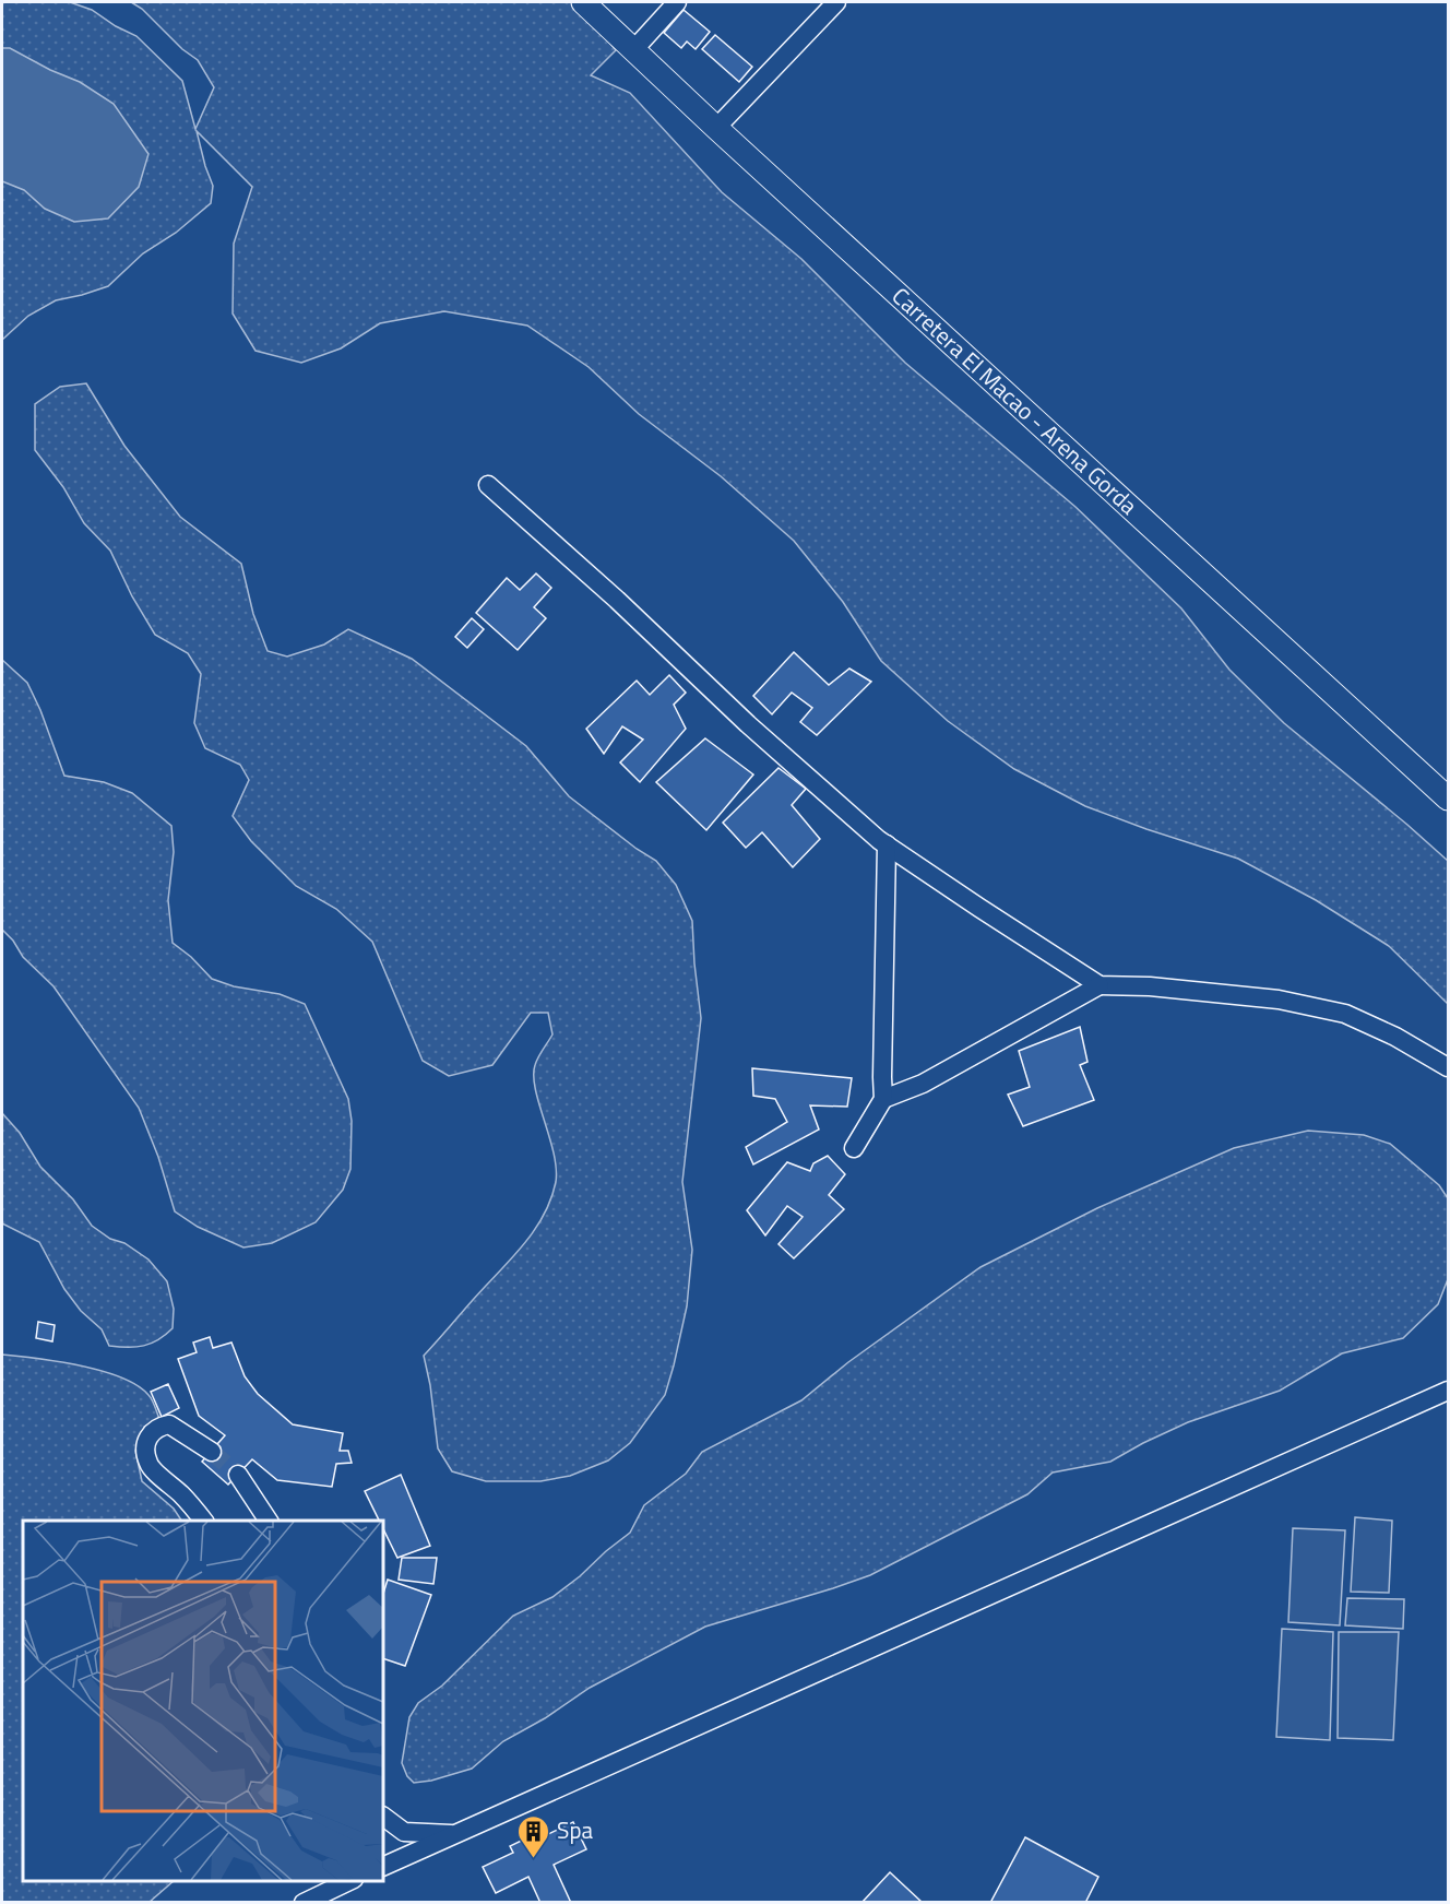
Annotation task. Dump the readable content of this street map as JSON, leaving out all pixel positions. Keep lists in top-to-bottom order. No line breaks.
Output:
{"streets":{"street":["Carretera El Macao - Arena Gorda"]},"places":{"building":["Spa"]}}
